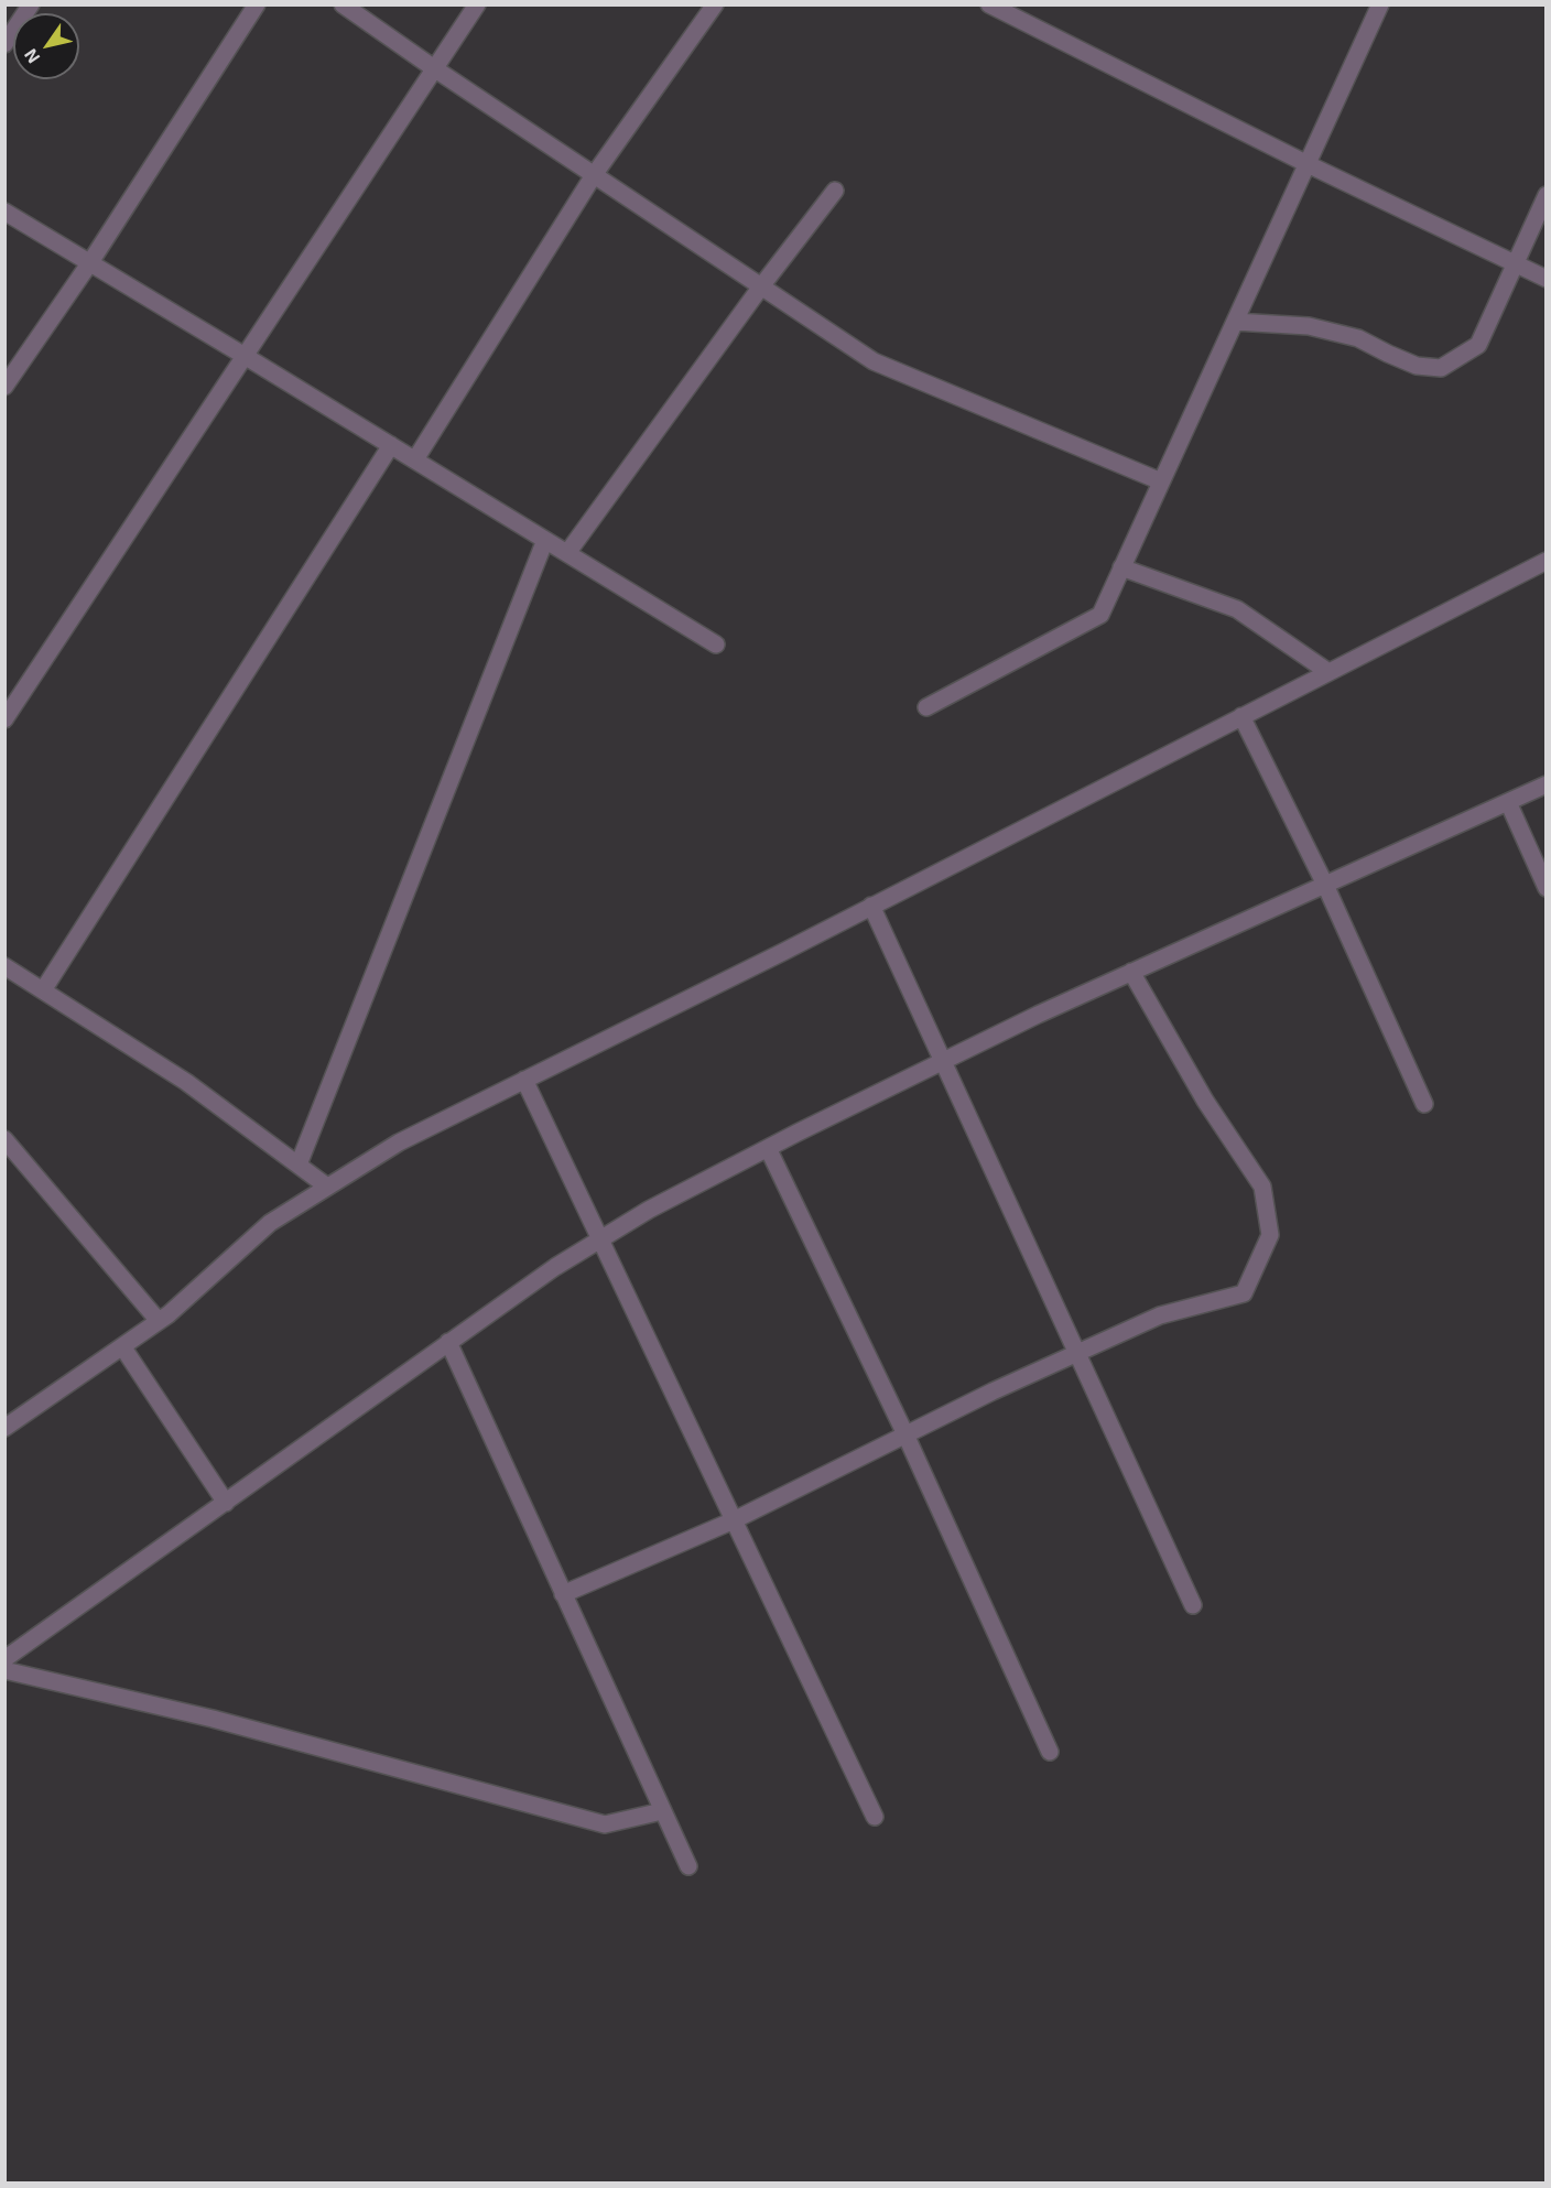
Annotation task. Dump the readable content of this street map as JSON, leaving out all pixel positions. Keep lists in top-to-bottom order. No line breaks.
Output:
{"north":"bottom left"}
